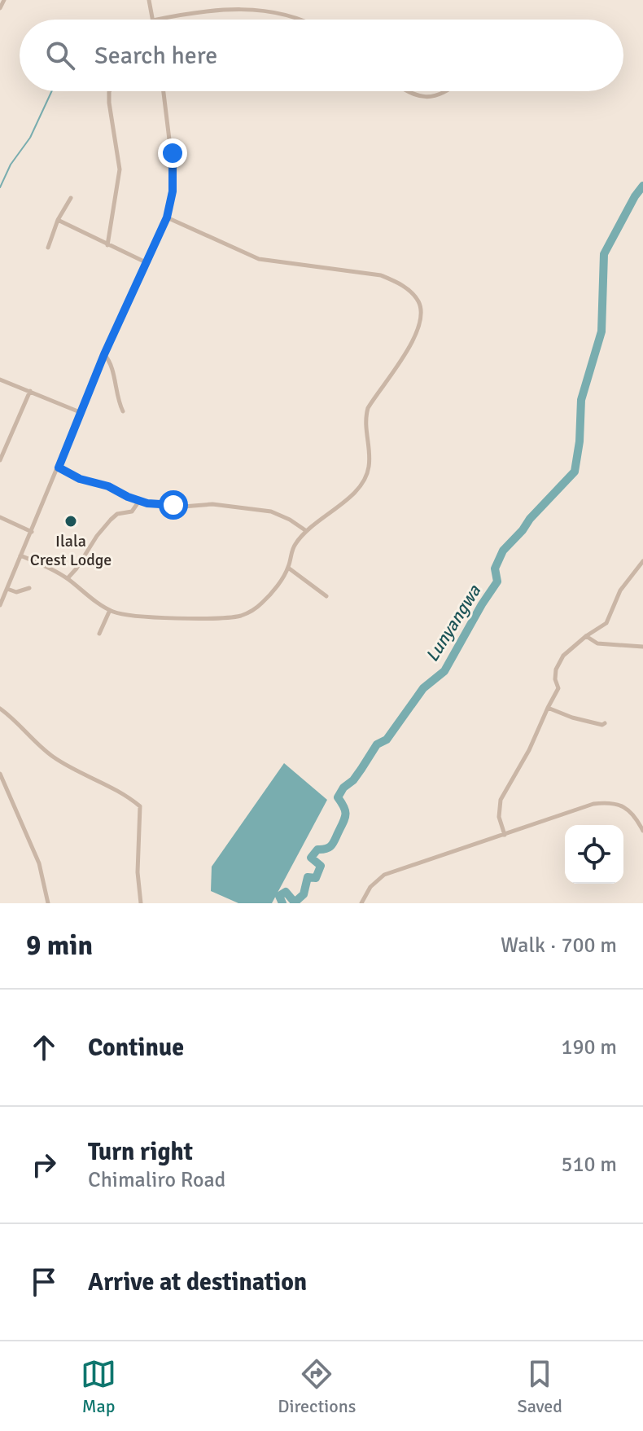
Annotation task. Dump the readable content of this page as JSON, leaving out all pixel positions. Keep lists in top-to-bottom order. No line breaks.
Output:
{"water":["Lunyangwa"],"places":["Ilala Crest Lodge"],"page":{"search":"Search here","heading":["9 min","Walk · 700 m"],"list":[["Continue","190 m"],["Turn right","Chimaliro Road","510 m"],"Arrive at destination"],"nav":["Map","Directions","Saved"]}}
